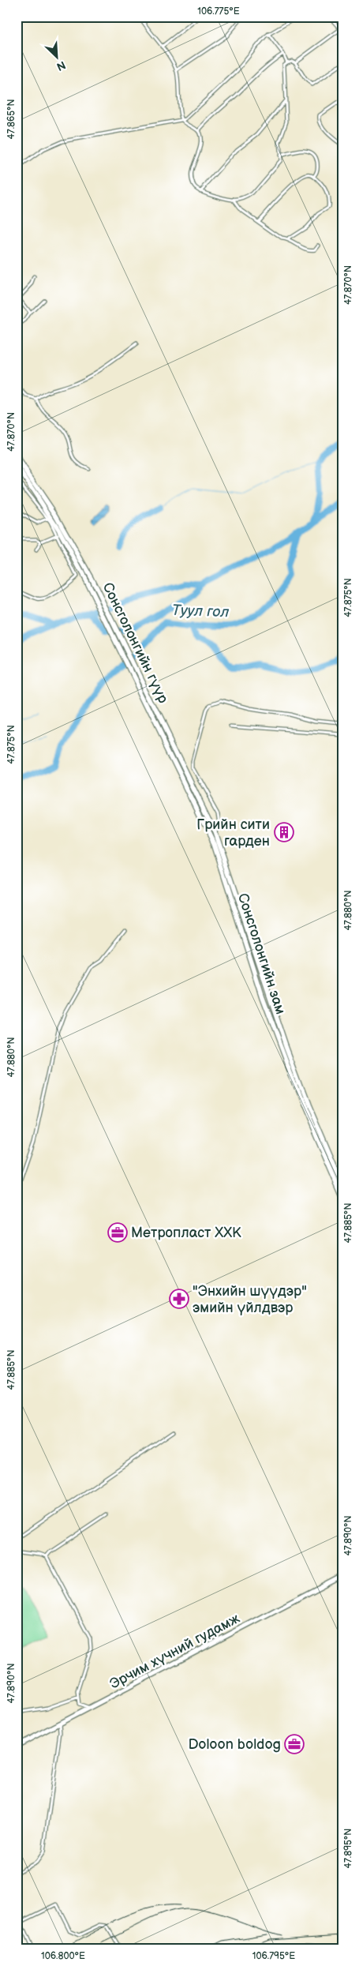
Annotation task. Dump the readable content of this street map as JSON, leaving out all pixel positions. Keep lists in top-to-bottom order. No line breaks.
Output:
{"streets":{"main road":["Сонсголонгийн гүүр","Сонсголонгийн зам","Эрчим хүчний гудамж"]},"crossings":[["Сонсголонгийн гүүр","Сонсголонгийн зам"]],"water":["Туул гол"],"places":{"building":["Грийн сити гарден"],"office":["Метропласт ХХК","Doloon boldog"],"pharmacy":["\"Энхийн шүүдэр\" эмийн үйлдвэр"]},"north":"bottom right","coordinates":["106.775°E","47.865°N","47.870°N","47.875°N","47.880°N","47.885°N","47.890°N","47.895°N","106.800°E","106.795°E"]}
